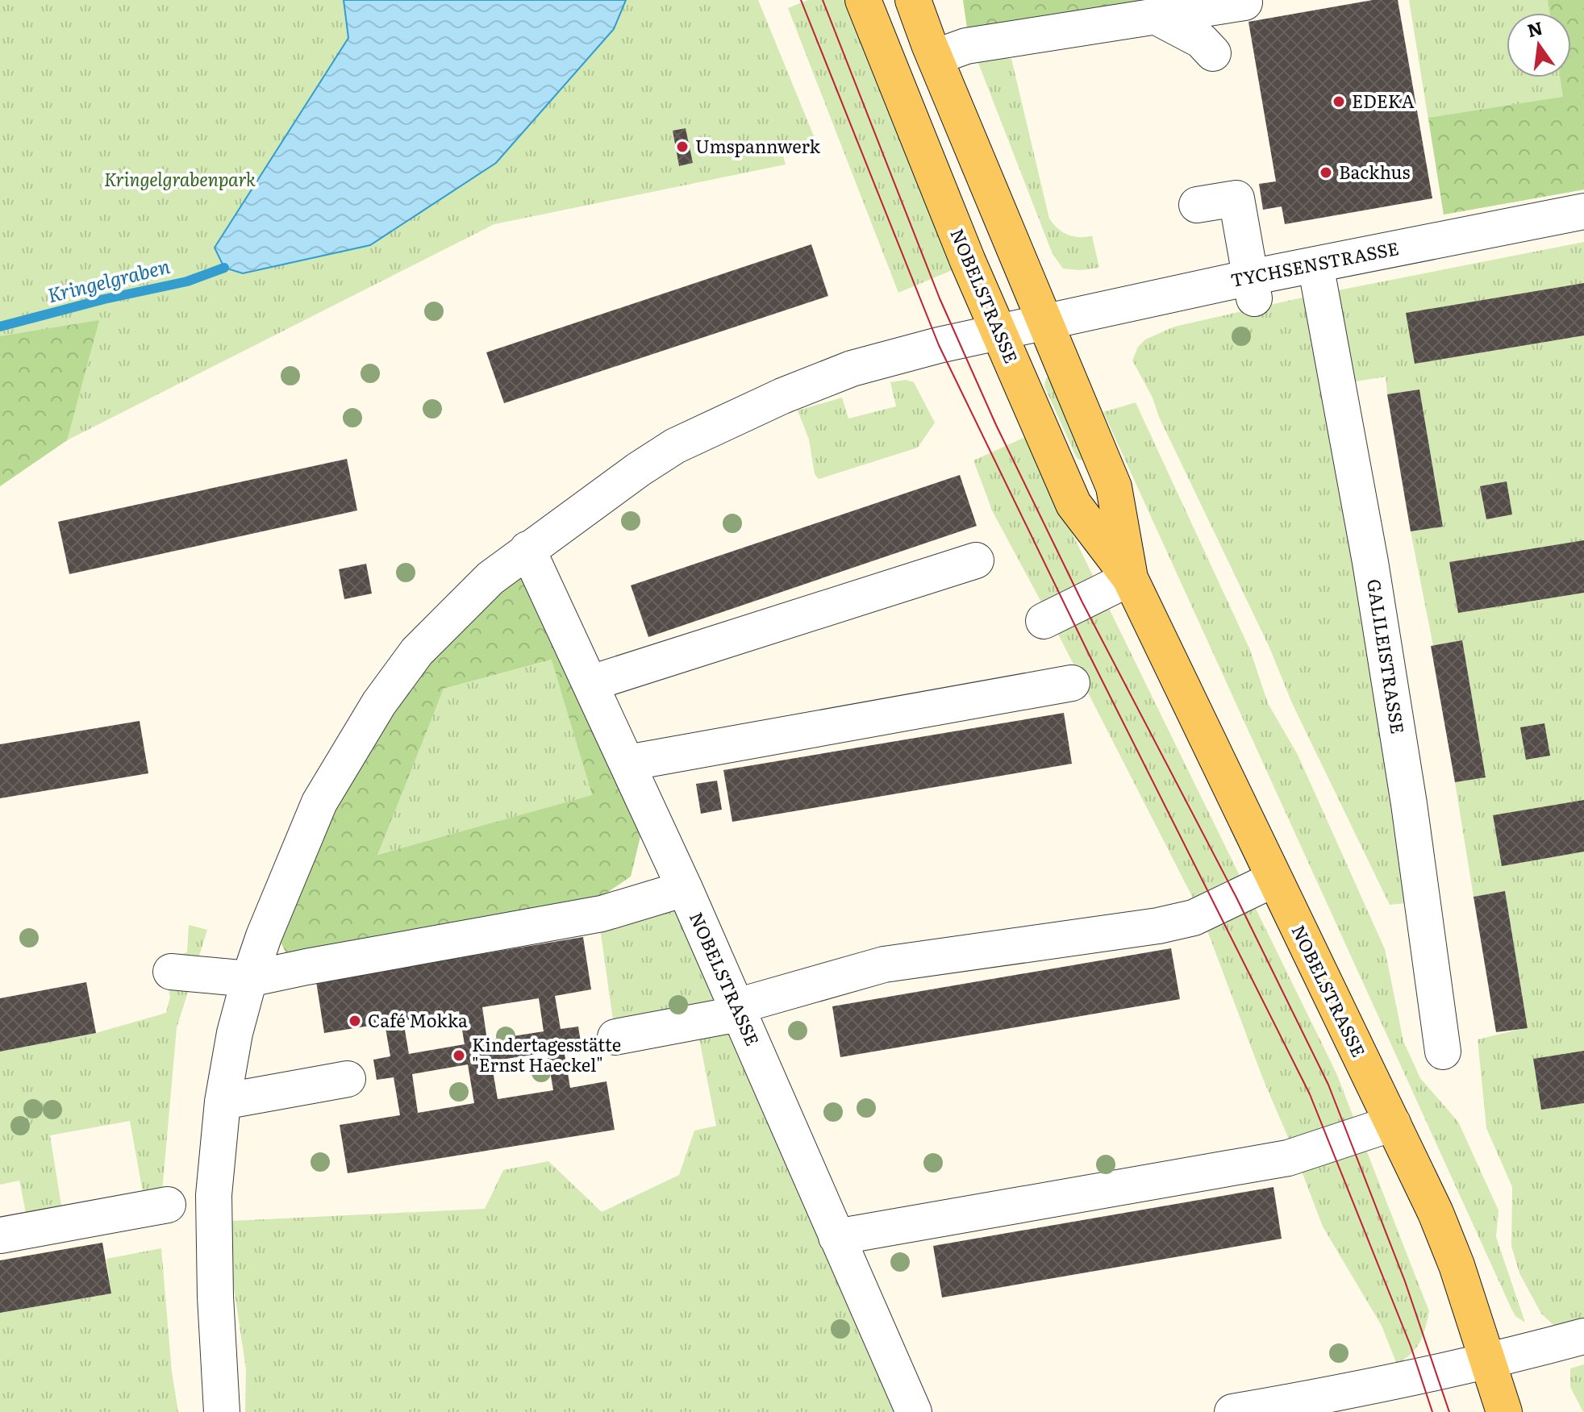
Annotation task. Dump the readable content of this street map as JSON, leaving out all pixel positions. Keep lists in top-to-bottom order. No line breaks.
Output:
{"streets":{"main road":["NOBELSTRASSE"],"street":["TYCHSENSTRASSE","GALILEISTRASSE"]},"crossings":[["TYCHSENSTRASSE","NOBELSTRASSE"],["TYCHSENSTRASSE","GALILEISTRASSE"]],"water":["Kringelgraben"],"parks":["Kringelgrabenpark"],"places":["EDEKA","Umspannwerk","Backhus","Café Mokka","Kindertagesstätte \"Ernst Haeckel\""],"north":"top"}
